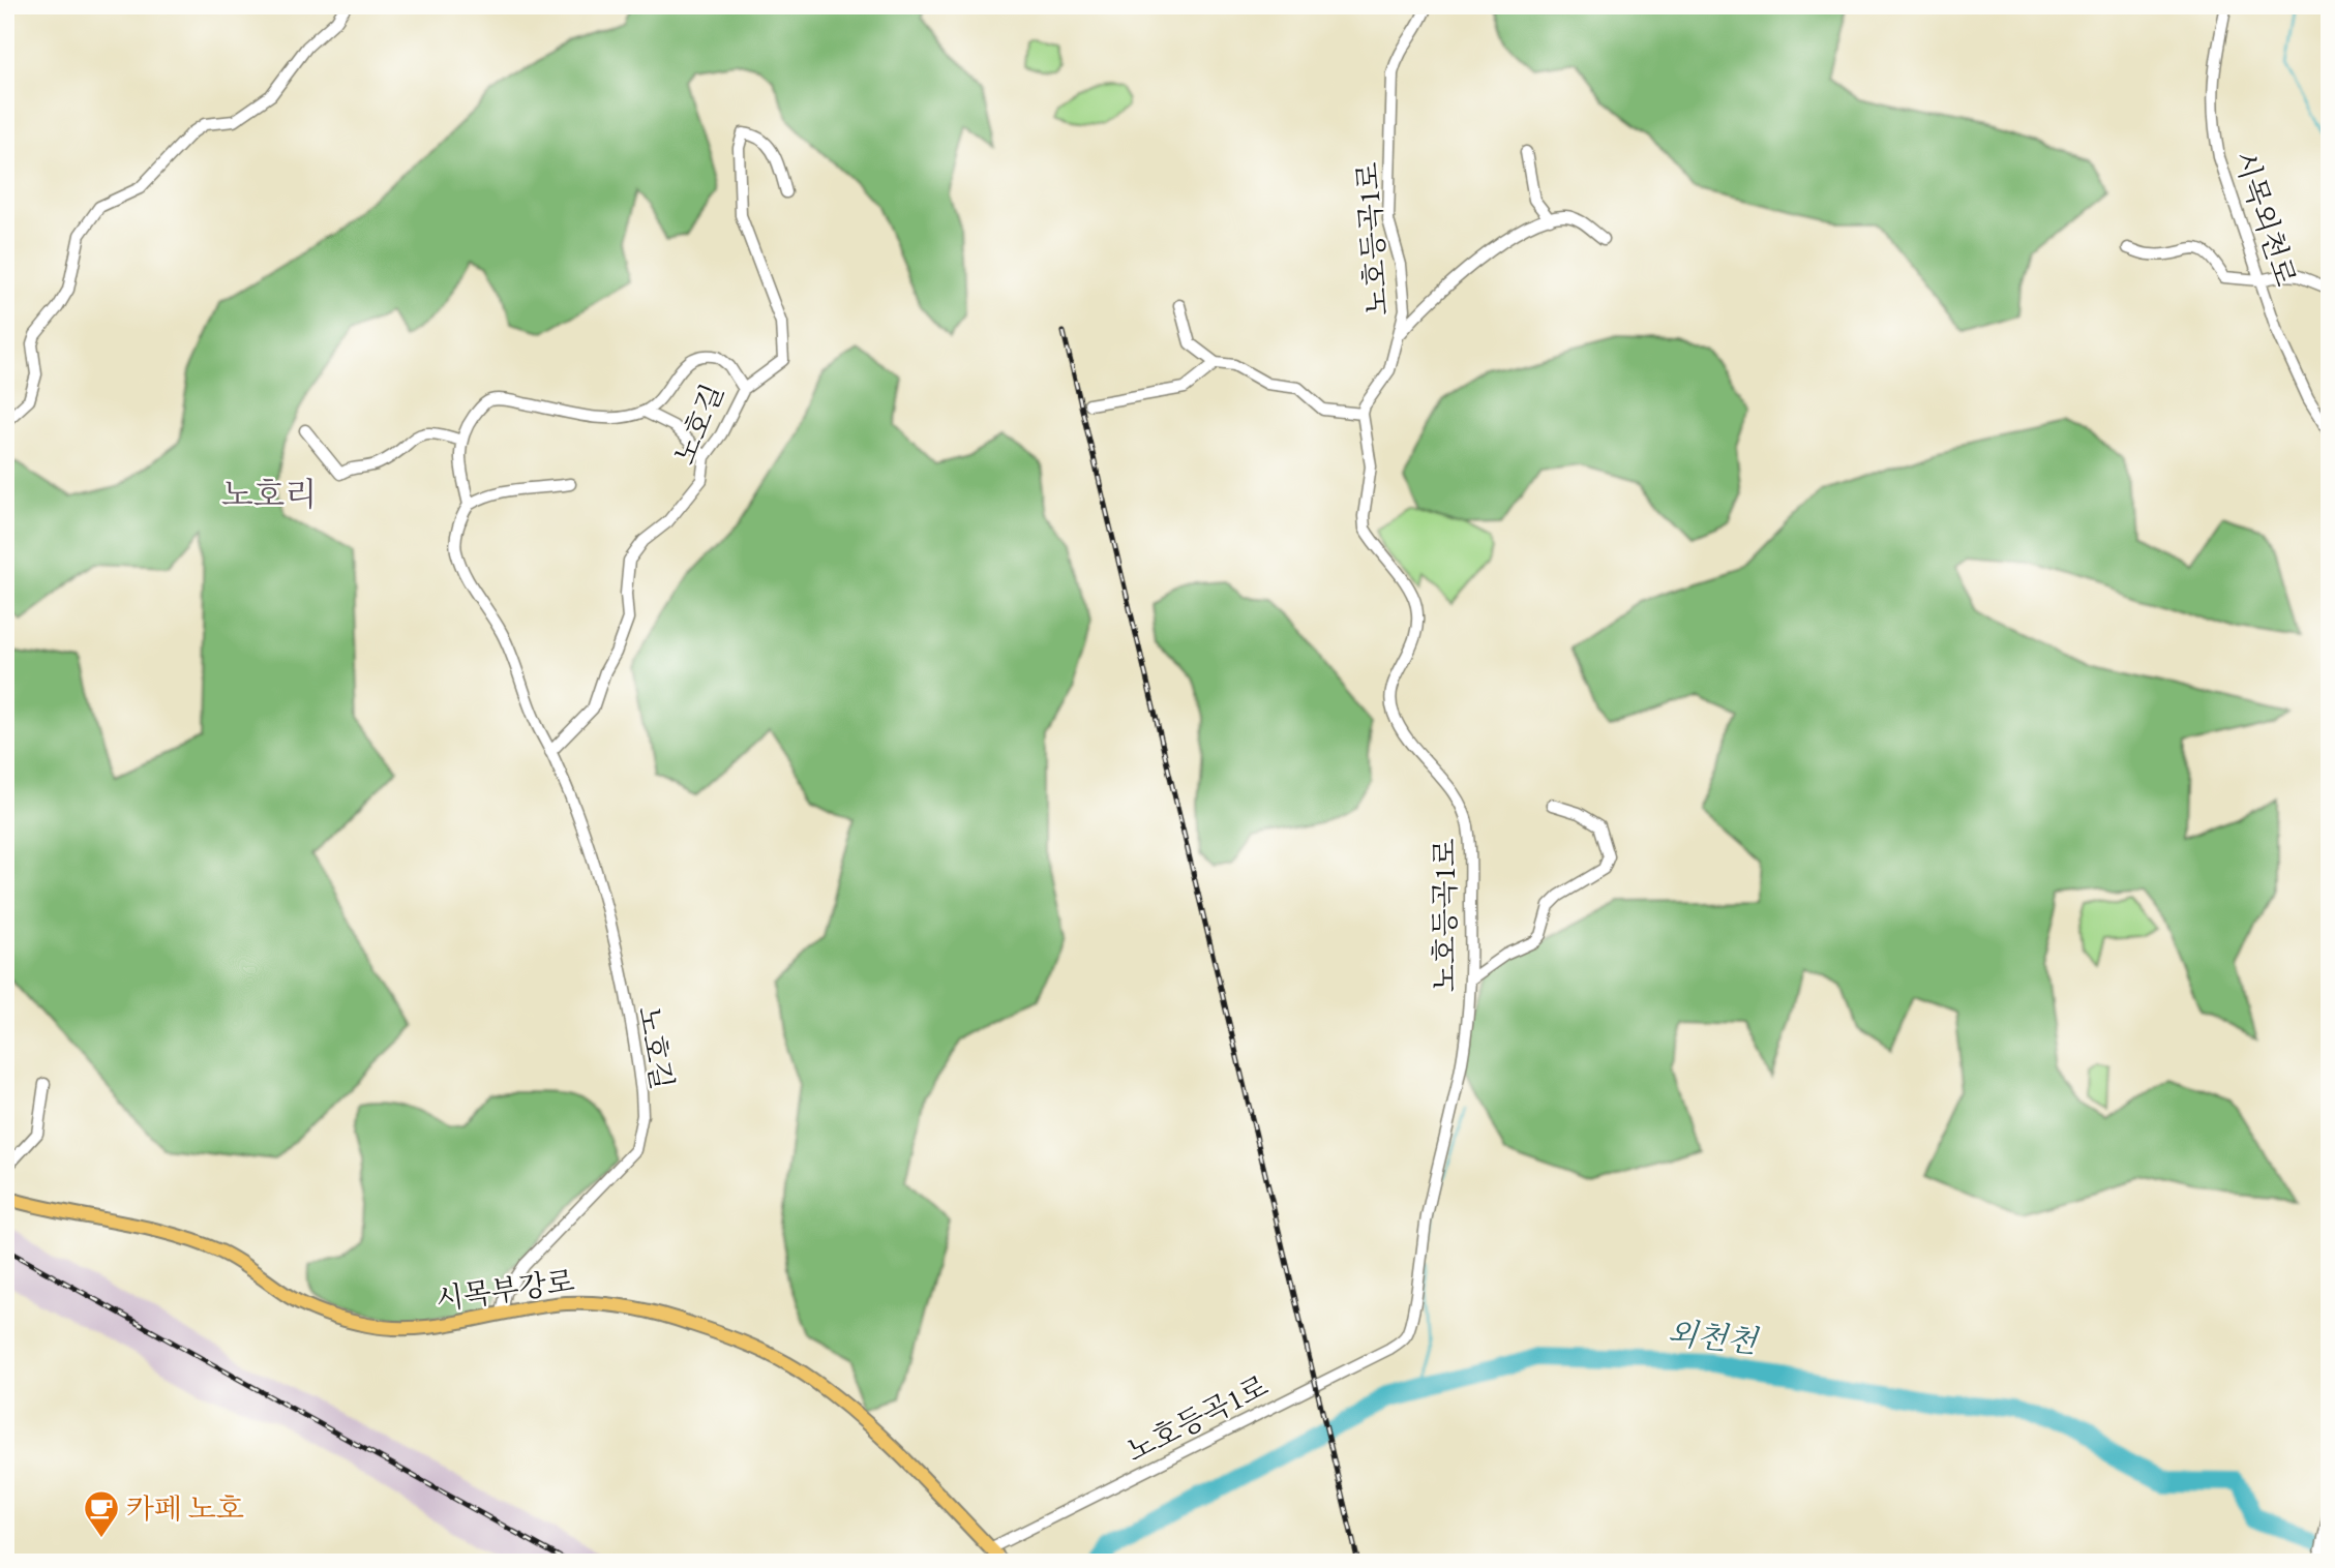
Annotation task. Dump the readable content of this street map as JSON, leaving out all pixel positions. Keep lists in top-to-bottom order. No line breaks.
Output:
{"streets":{"main road":["시목부강로"],"street":["시목외천로","노호등곡1로","노호길"]},"crossings":[["노호등곡1로","시목부강로"],["노호길","시목부강로"]],"districts":["노호리"],"water":["외천천"],"places":{"cafe":["카페 노호"]}}
